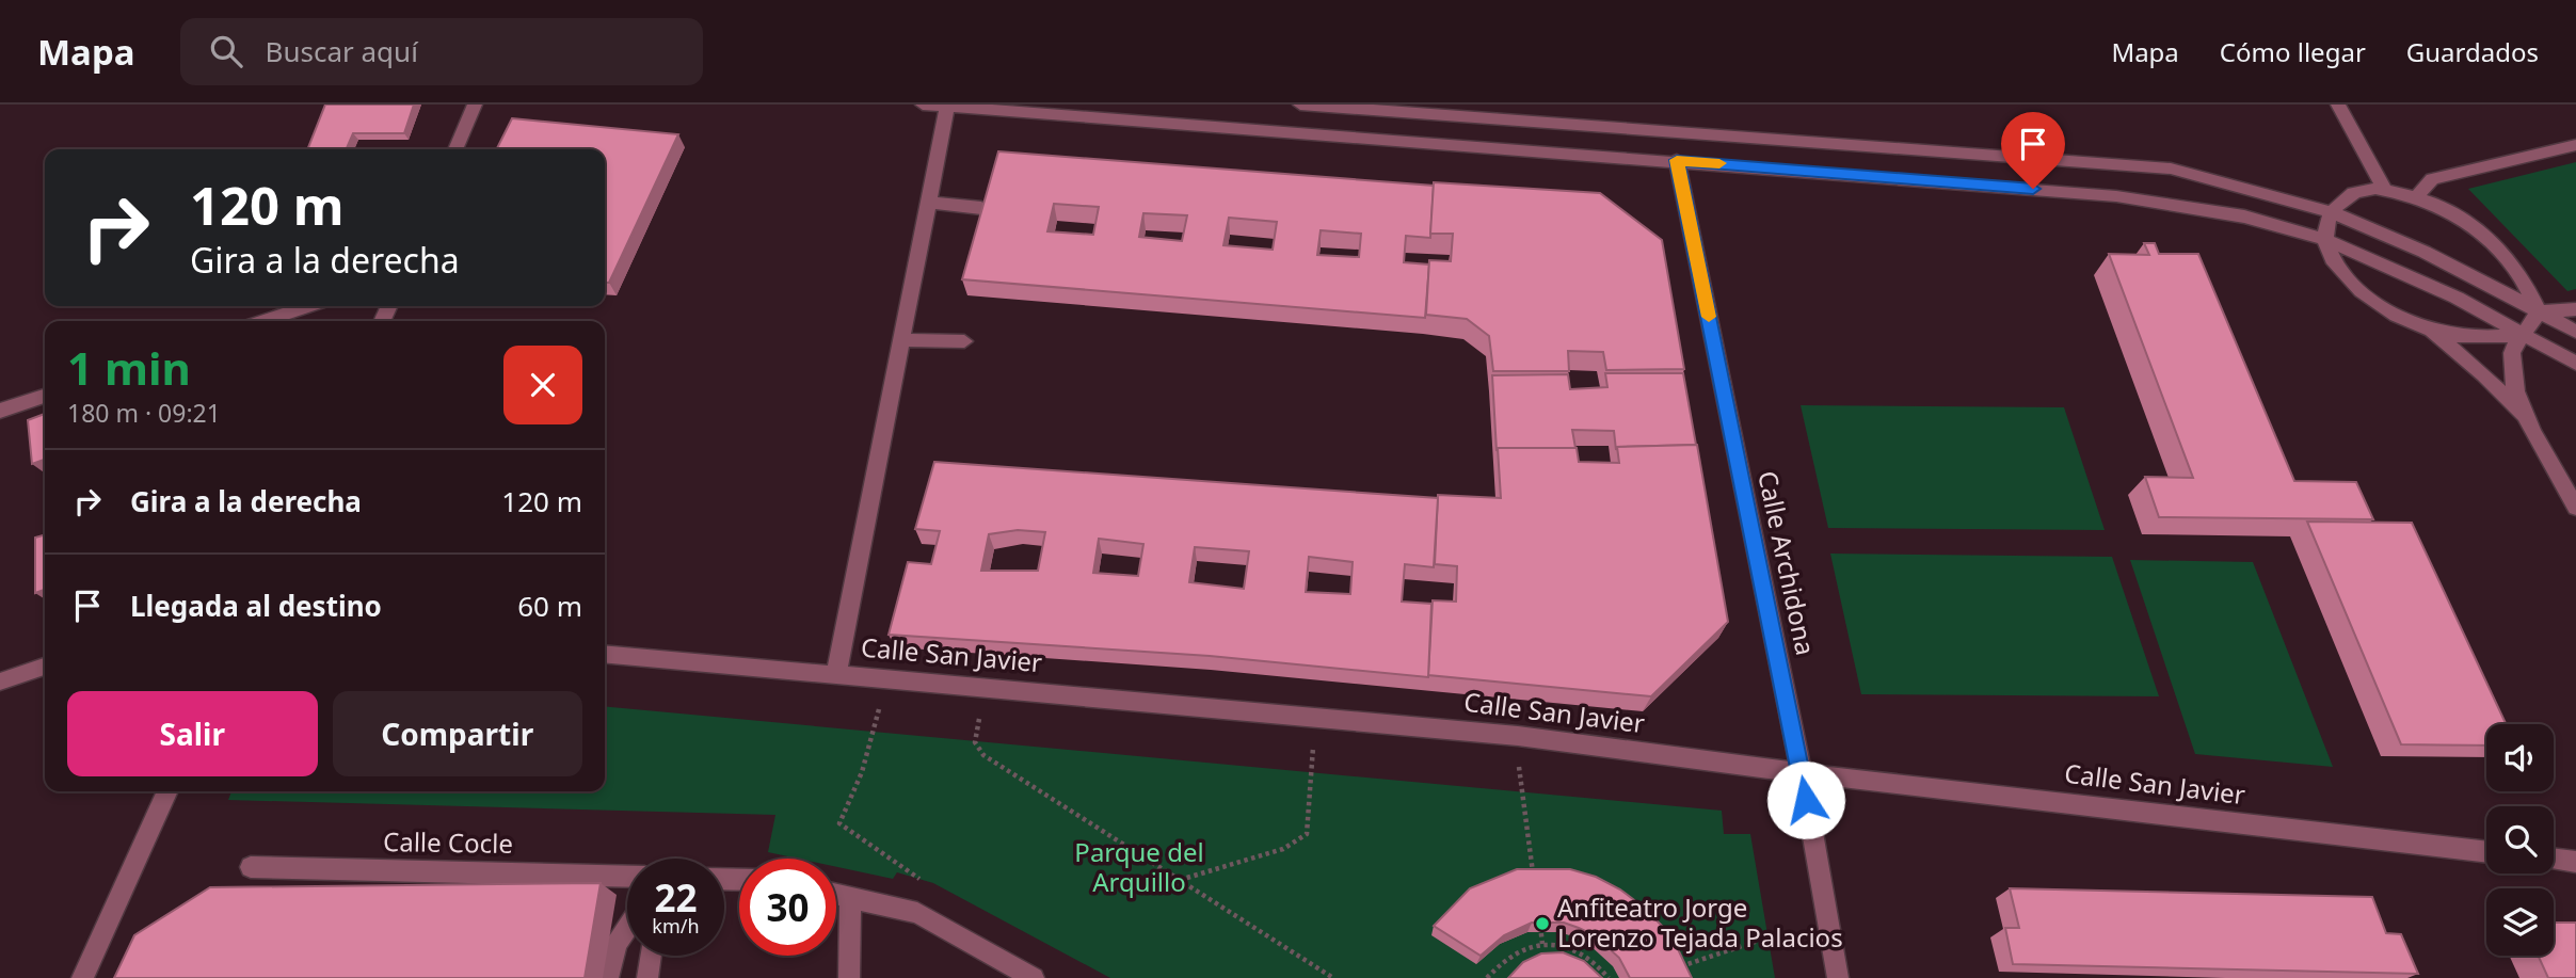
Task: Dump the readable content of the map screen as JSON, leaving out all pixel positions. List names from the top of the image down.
{
  "streets": {
    "street": ["Calle Archidona", "Calle San Javier", "Calle Cocle"]
  },
  "crossings": [
    ["Calle Archidona", "Calle San Javier"]
  ],
  "parks": ["Parque del Arquillo"],
  "places": ["Anfiteatro Jorge Lorenzo Tejada Palacios"],
  "page": {
    "header": "Mapa",
    "search": "Buscar aquí",
    "nav": ["Mapa", "Cómo llegar", "Guardados"],
    "turn": ["120 m", "Gira a la derecha"],
    "heading": ["1 min", "180 m · 09:21"],
    "list": [
      {
        "name": "Gira a la derecha",
        "value": "120 m"
      },
      {
        "name": "Llegada al destino",
        "value": "60 m"
      }
    ],
    "buttons": ["Salir", "Compartir"],
    "speed": "22 km/h",
    "limit": "30"
  }
}
